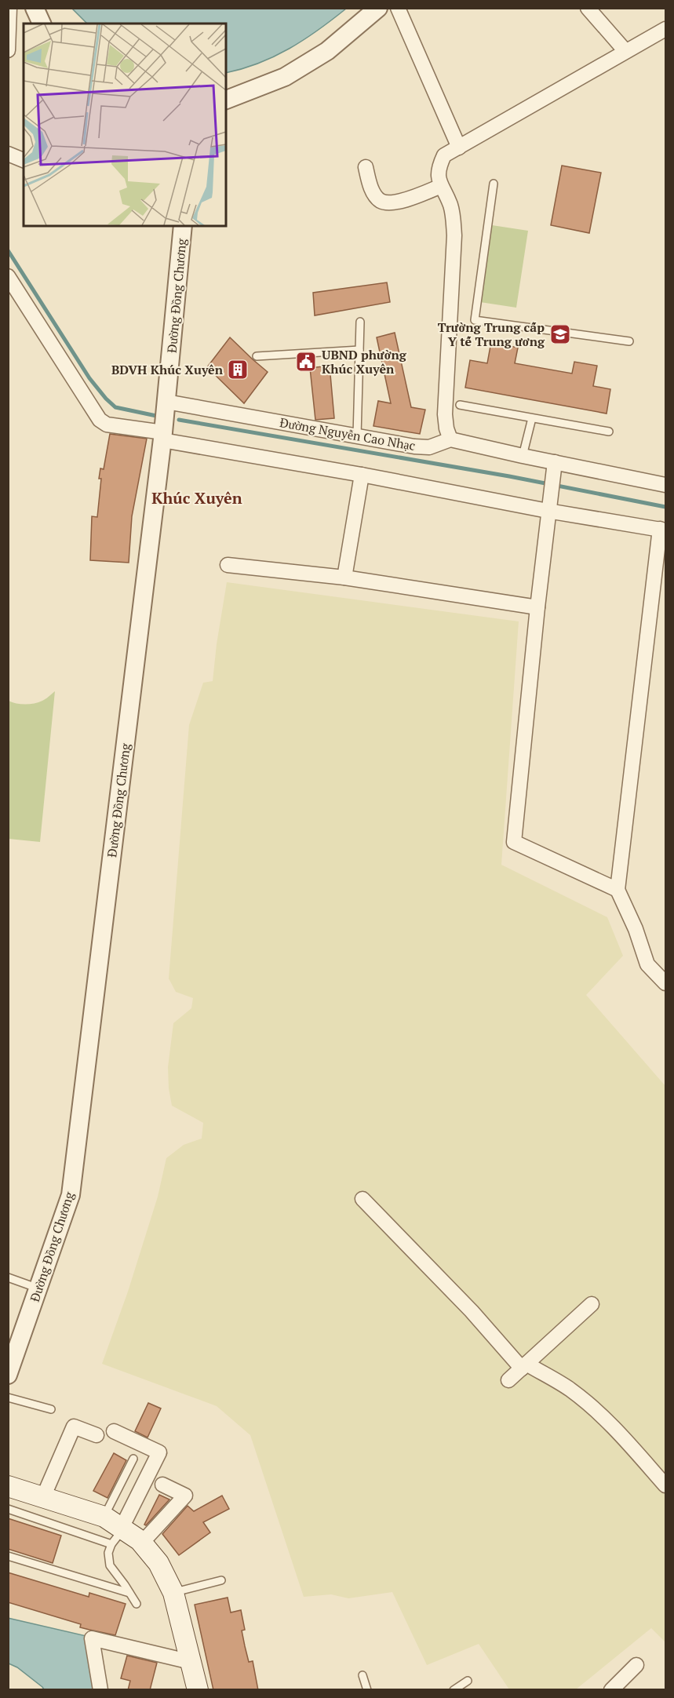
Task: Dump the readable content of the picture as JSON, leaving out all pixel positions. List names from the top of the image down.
{
  "streets": {
    "street": ["Đường Đồng Chương", "Đường Nguyễn Cao Nhạc"]
  },
  "crossings": [
    ["Đường Đồng Chương", "Đường Nguyễn Cao Nhạc"]
  ],
  "districts": ["Khúc Xuyên"],
  "places": {
    "school or university": ["Trường Trung cấp Y tế Trung ương"],
    "public building": ["UBND phường Khúc Xuyên"],
    "building": ["BDVH Khúc Xuyên"]
  }
}
